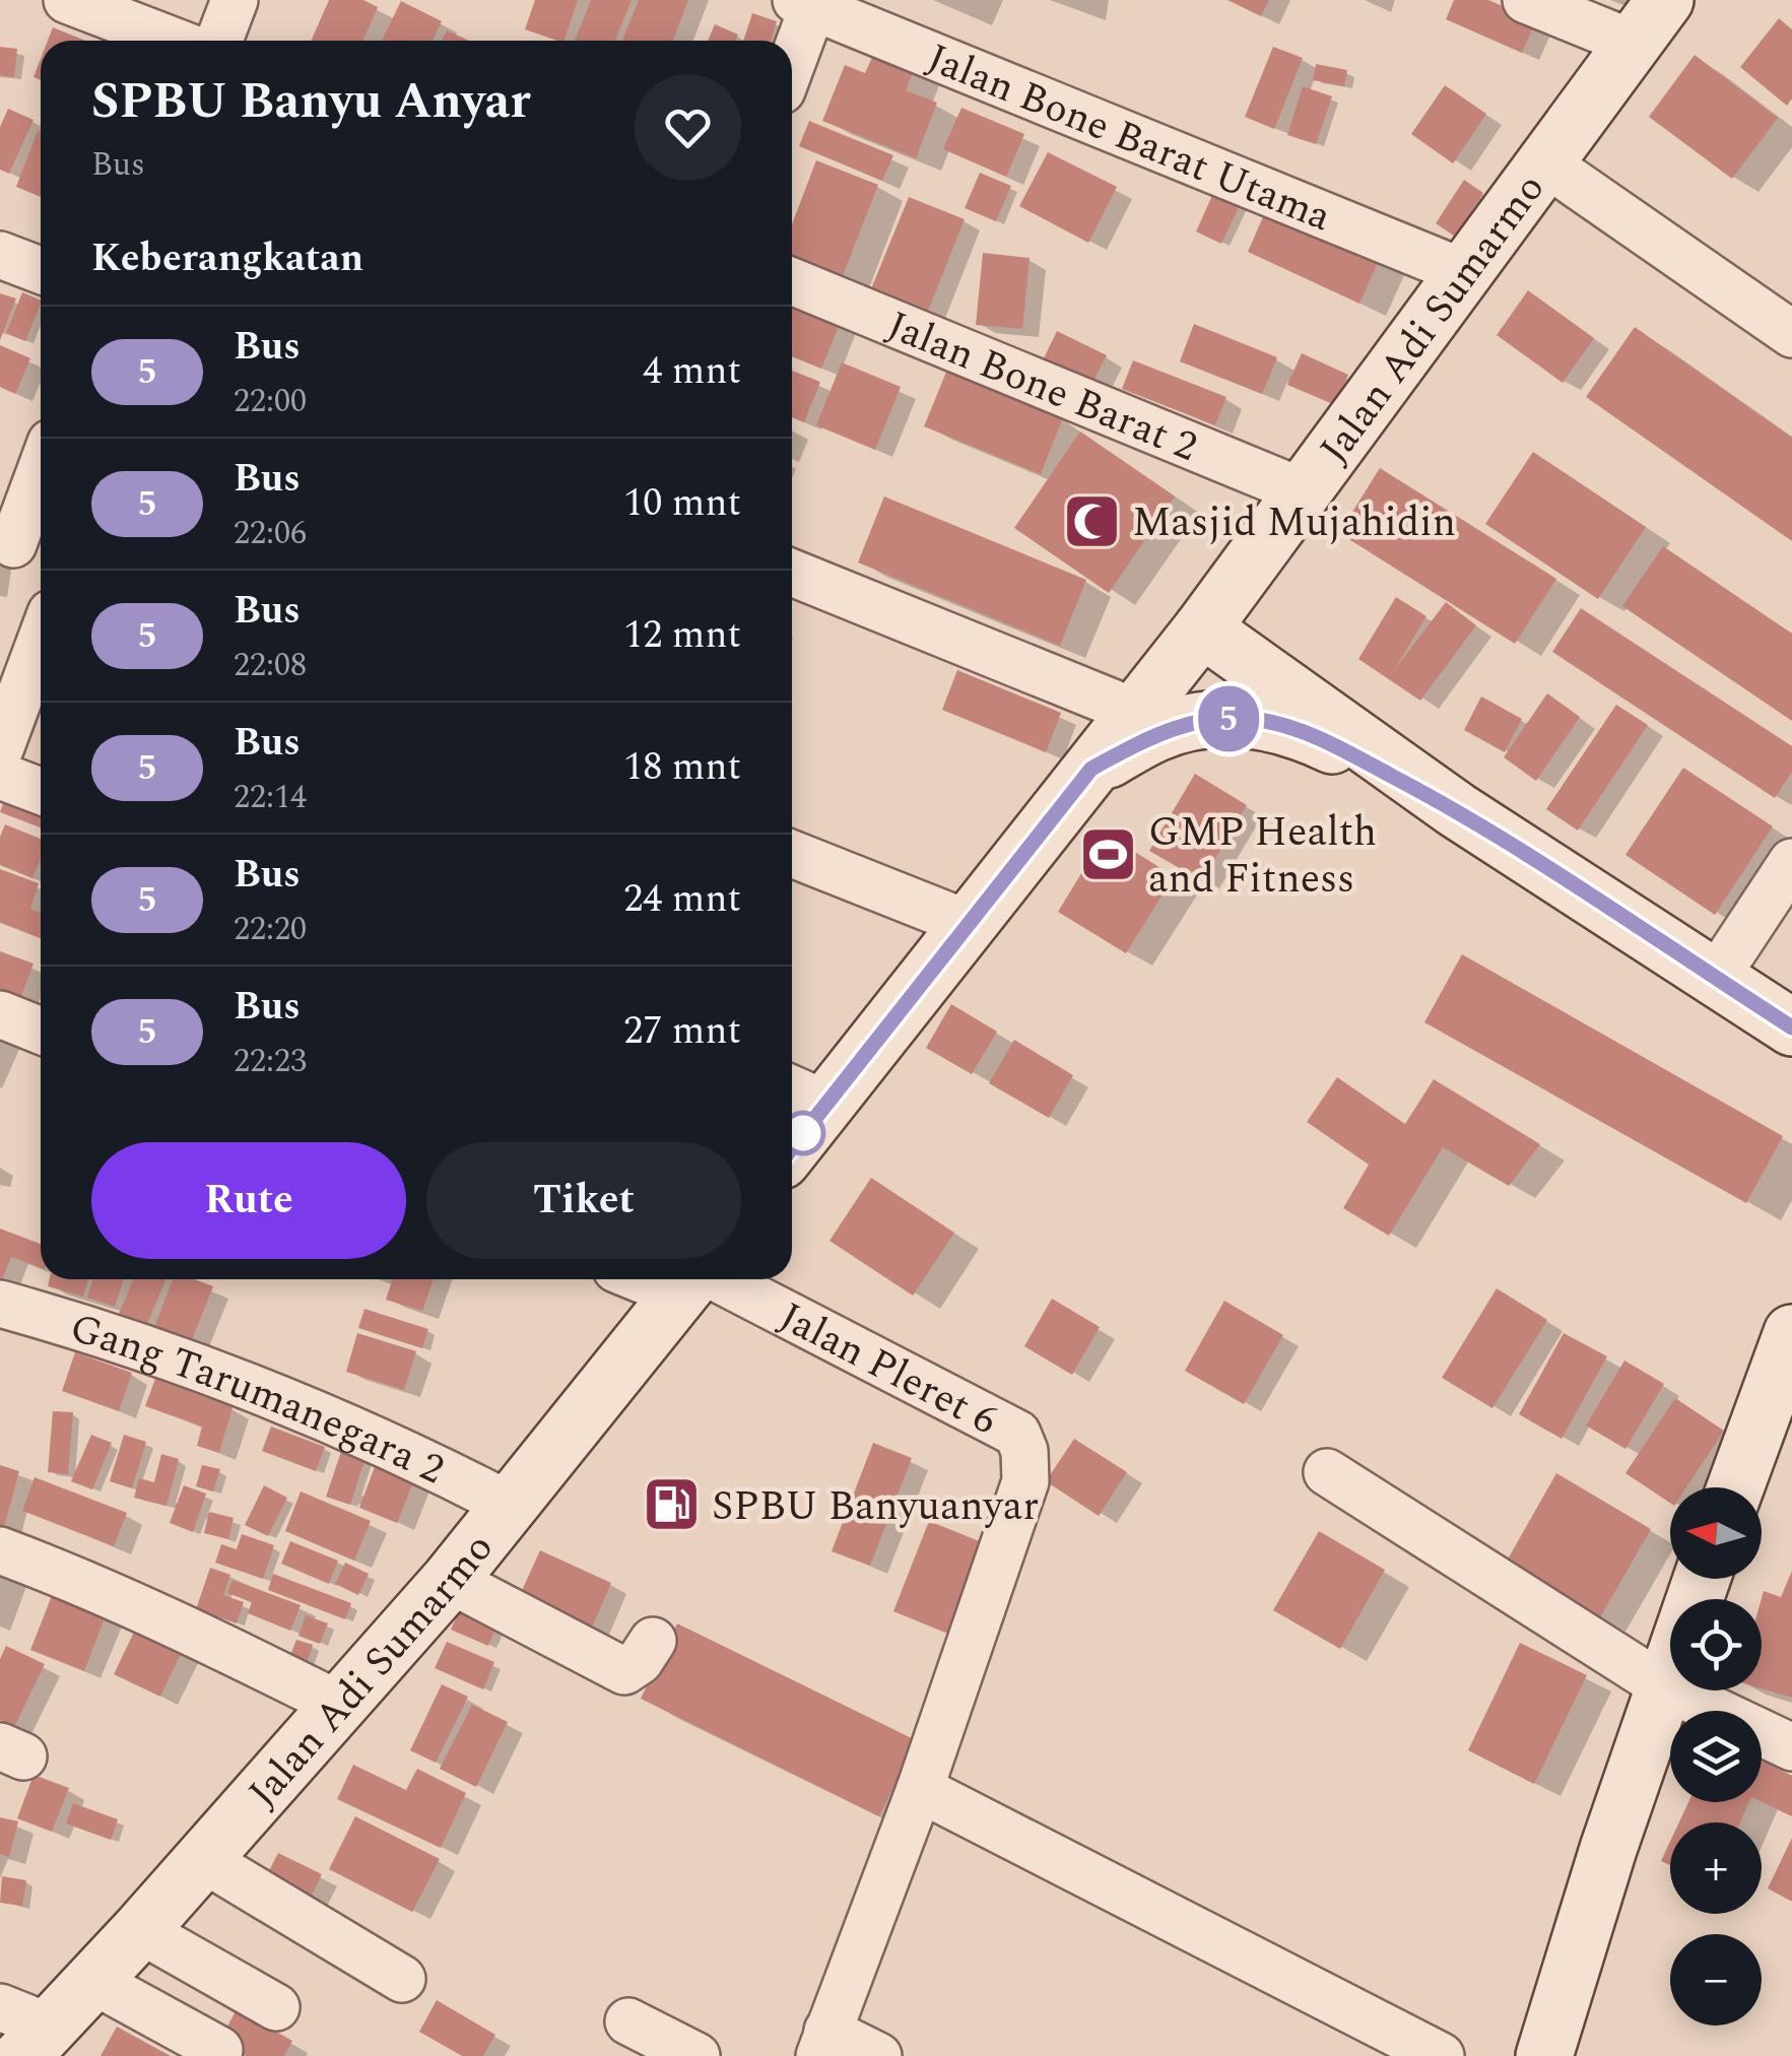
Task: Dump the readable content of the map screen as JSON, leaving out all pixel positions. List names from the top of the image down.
{
  "streets": {
    "main road": ["Jalan Adi Sumarmo"],
    "street": [
      "Jalan Bone Barat Utama",
      "Jalan Bone Barat 2",
      "Jalan Pleret 6",
      "Gang Tarumanegara 2"
    ]
  },
  "crossings": [
    ["Jalan Bone Barat Utama", "Jalan Adi Sumarmo"],
    ["Jalan Adi Sumarmo", "Jalan Bone Barat 2"],
    ["Jalan Adi Sumarmo", "Jalan Pleret 6"],
    ["Jalan Adi Sumarmo", "Gang Tarumanegara 2"]
  ],
  "places": {
    "mosque": ["Masjid Mujahidin"],
    "sports": ["GMP Health and Fitness"],
    "fuel station": ["SPBU Banyuanyar"]
  },
  "lines": ["bus line 5"],
  "north": "left",
  "page": {
    "on_map": "5",
    "heading": [
      ["SPBU Banyu Anyar", "Bus"],
      "Keberangkatan"
    ],
    "list": [
      {
        "mark": "5",
        "name": "Bus",
        "note": "22:00",
        "value": "4 mnt"
      },
      {
        "mark": "5",
        "name": "Bus",
        "note": "22:06",
        "value": "10 mnt"
      },
      {
        "mark": "5",
        "name": "Bus",
        "note": "22:08",
        "value": "12 mnt"
      },
      {
        "mark": "5",
        "name": "Bus",
        "note": "22:14",
        "value": "18 mnt"
      },
      {
        "mark": "5",
        "name": "Bus",
        "note": "22:20",
        "value": "24 mnt"
      },
      {
        "mark": "5",
        "name": "Bus",
        "note": "22:23",
        "value": "27 mnt"
      }
    ],
    "buttons": ["Rute", "Tiket"],
    "map_buttons": ["+", "−"]
  }
}
